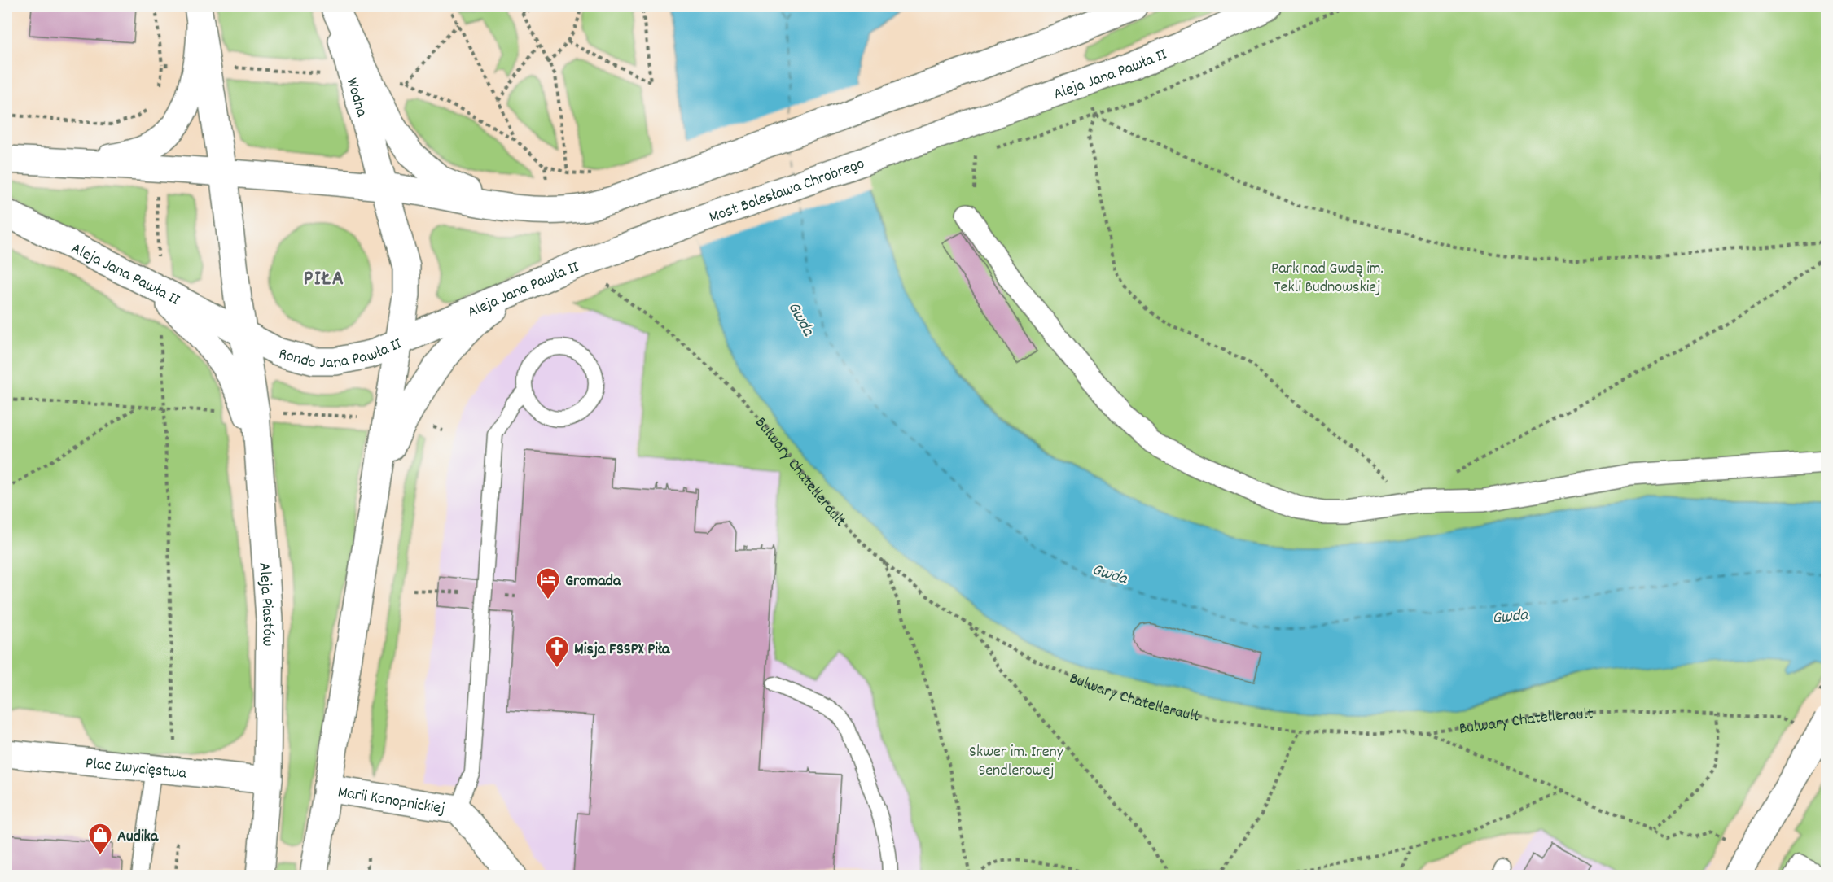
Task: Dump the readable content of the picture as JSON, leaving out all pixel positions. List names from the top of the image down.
{
  "streets": {
    "main road": [
      "Aleja Jana Pawła II",
      "Wodna",
      "Most Bolesława Chrobrego",
      "Rondo Jana Pawła II",
      "Aleja Piastów",
      "Plac Zwycięstwa",
      "Marii Konopnickiej"
    ],
    "path": ["Bulwary Chatellerault"]
  },
  "crossings": [
    ["Aleja Jana Pawła II", "Most Bolesława Chrobrego"],
    ["Aleja Jana Pawła II", "Rondo Jana Pawła II"],
    ["Aleja Jana Pawła II", "Aleja Piastów"],
    ["Wodna", "Rondo Jana Pawła II"],
    ["Rondo Jana Pawła II", "Aleja Piastów"],
    ["Aleja Piastów", "Plac Zwycięstwa"]
  ],
  "districts": ["PIŁA"],
  "water": ["Gwda"],
  "parks": ["Park nad Gwdą im. Tekli Budnowskiej", "Skwer im. Ireny Sendlerowej"],
  "places": {
    "hotel": ["Gromada"],
    "church": ["Misja FSSPX Piła"],
    "shop": ["Audika"]
  }
}
